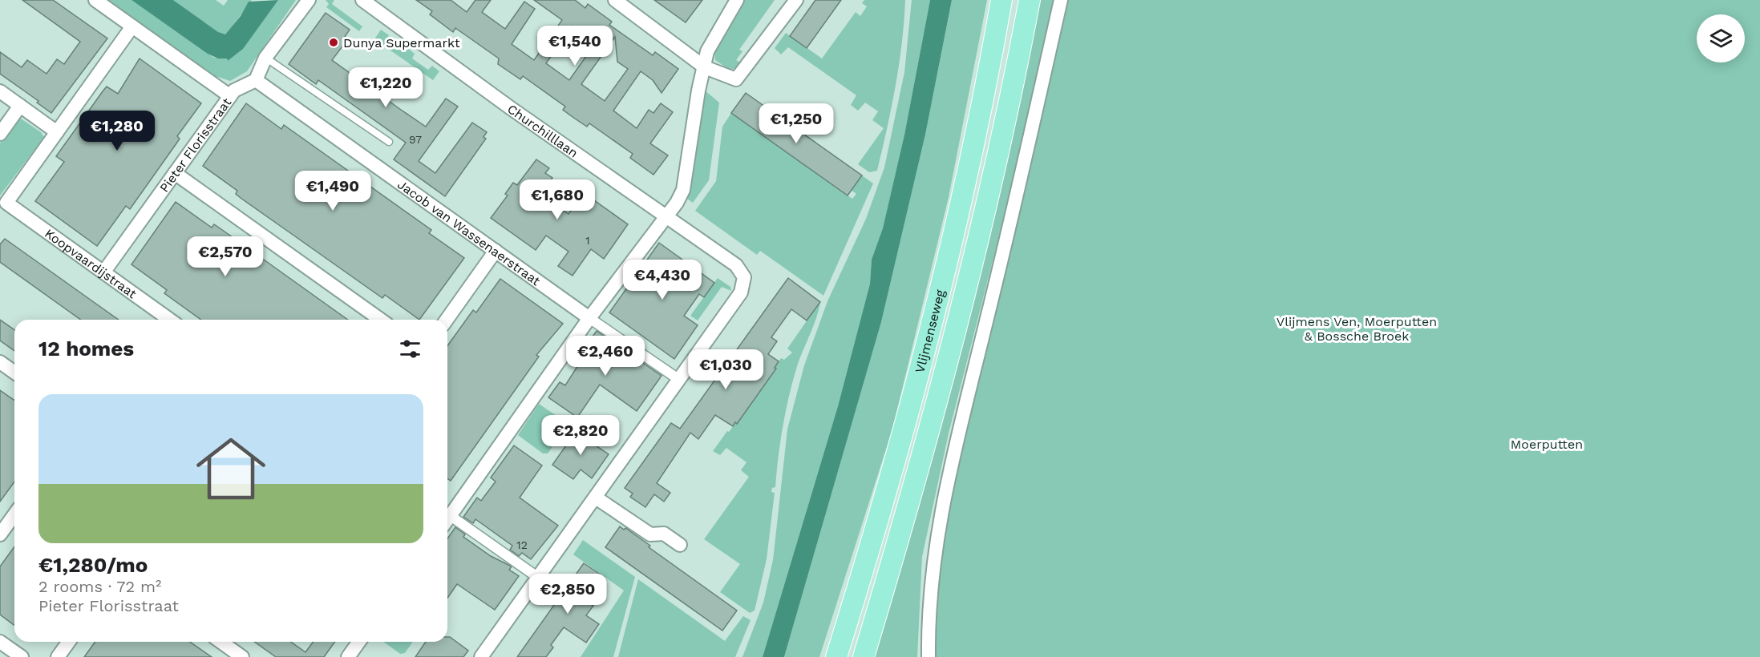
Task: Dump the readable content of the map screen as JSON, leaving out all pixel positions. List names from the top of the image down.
{
  "streets": {
    "main road": ["Vlijmenseweg"],
    "street": [
      "Churchilllaan",
      "Pieter Florisstraat",
      "Jacob van Wassenaerstraat",
      "Koopvaardijstraat"
    ]
  },
  "crossings": [
    ["Pieter Florisstraat", "Jacob van Wassenaerstraat"],
    ["Pieter Florisstraat", "Koopvaardijstraat"]
  ],
  "parks": ["Vlijmens Ven, Moerputten & Bossche Broek", "Moerputten"],
  "places": ["Dunya Supermarkt"],
  "house_numbers": ["97", "1", "12"],
  "page": {
    "price": [
      "€1,540",
      "€1,220",
      "€1,250",
      "€1,280",
      "€1,490",
      "€1,680",
      "€2,570",
      "€4,430",
      "€2,460",
      "€1,030",
      "€2,820",
      "€2,850"
    ],
    "heading": "12 homes",
    "list": [
      {
        "name": "€1,280/mo",
        "note": "2 rooms · 72 m² · Pieter Florisstraat"
      }
    ]
  }
}
